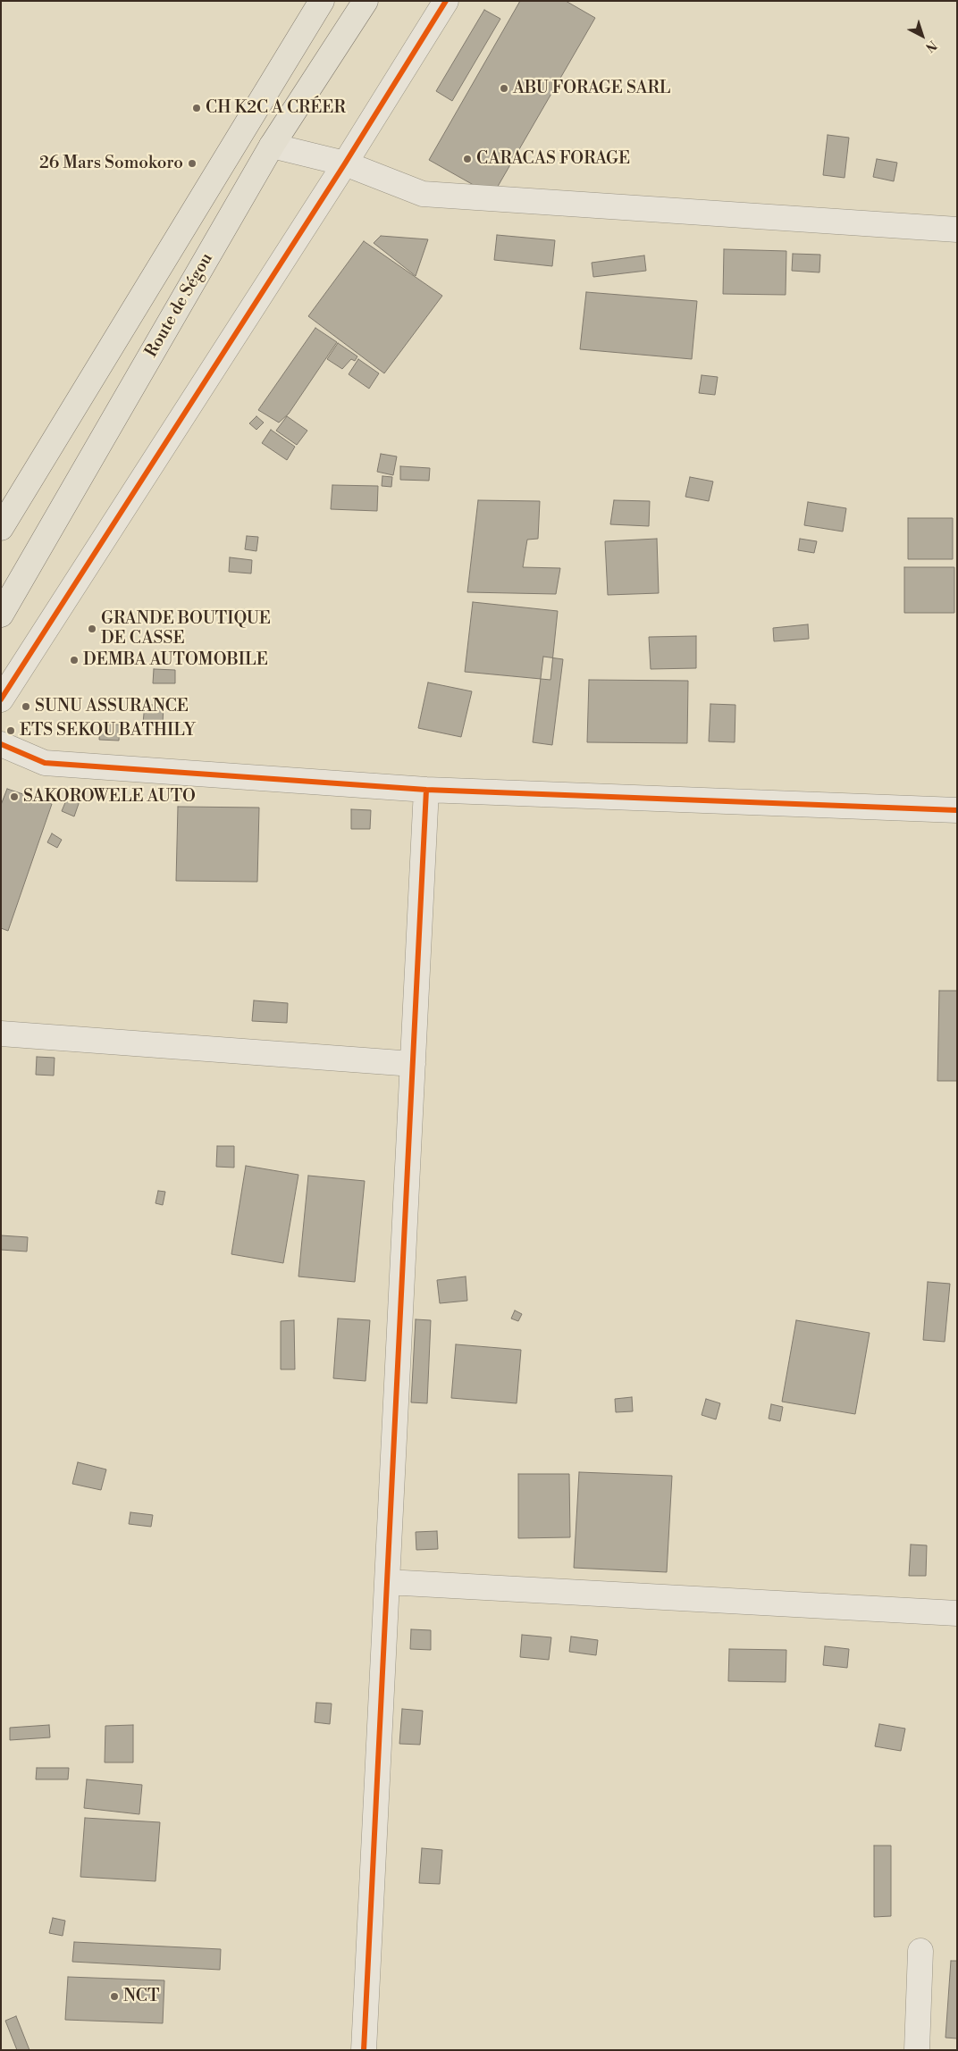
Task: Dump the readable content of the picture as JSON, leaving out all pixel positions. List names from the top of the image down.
{
  "streets": {
    "highway": ["Route de Ségou"]
  },
  "places": [
    "ABU FORAGE SARL",
    "CH K2C A CRÉER",
    "CARACAS FORAGE",
    "26 Mars Somokoro",
    "GRANDE BOUTIQUE DE CASSE",
    "DEMBA AUTOMOBILE",
    "SUNU ASSURANCE",
    "ETS SEKOU BATHILY",
    "SAKOROWELE AUTO",
    "NCT"
  ],
  "north": "bottom right"
}
